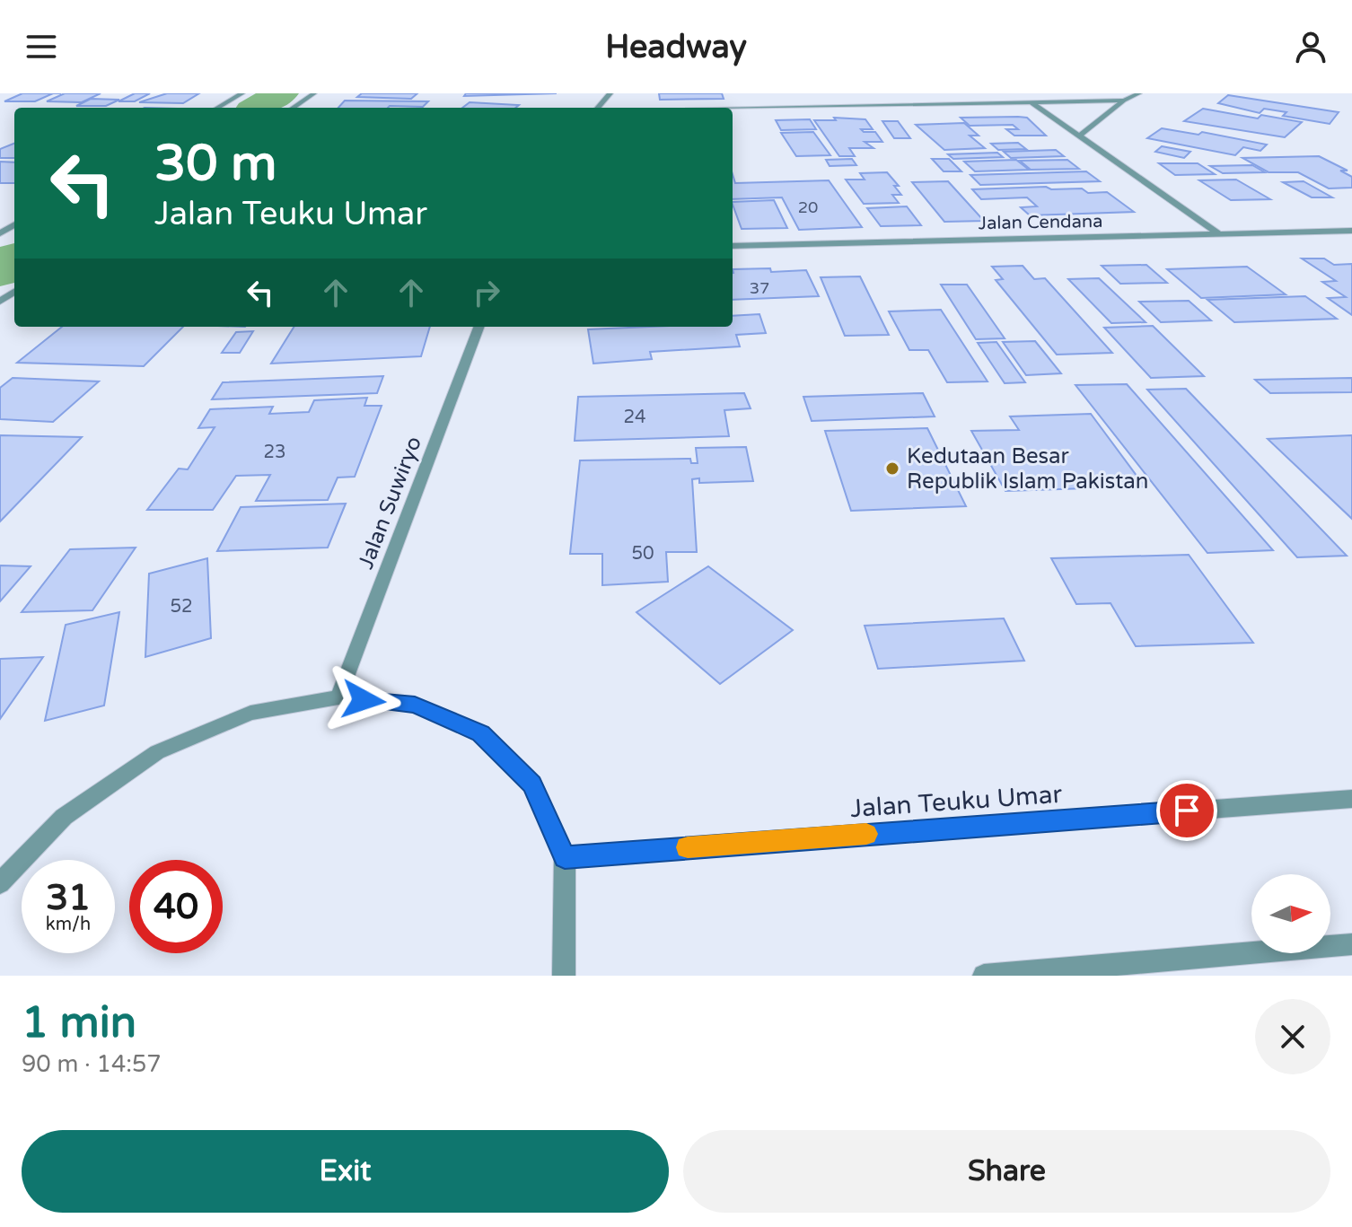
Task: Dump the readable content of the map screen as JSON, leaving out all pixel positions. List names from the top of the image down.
{
  "streets": {
    "street": ["Jalan Cendana", "Jalan Suwiryo", "Jalan Teuku Umar"]
  },
  "places": ["Kedutaan Besar Republik Islam Pakistan"],
  "house_numbers": [
    "20",
    "37",
    "24",
    "23",
    "50",
    "52"
  ],
  "north": "right",
  "page": {
    "header": "Headway",
    "turn": ["30 m", "Jalan Teuku Umar"],
    "speed": "31 km/h",
    "limit": "40",
    "heading": ["1 min", "90 m · 14:57"],
    "buttons": ["Exit", "Share"]
  }
}
